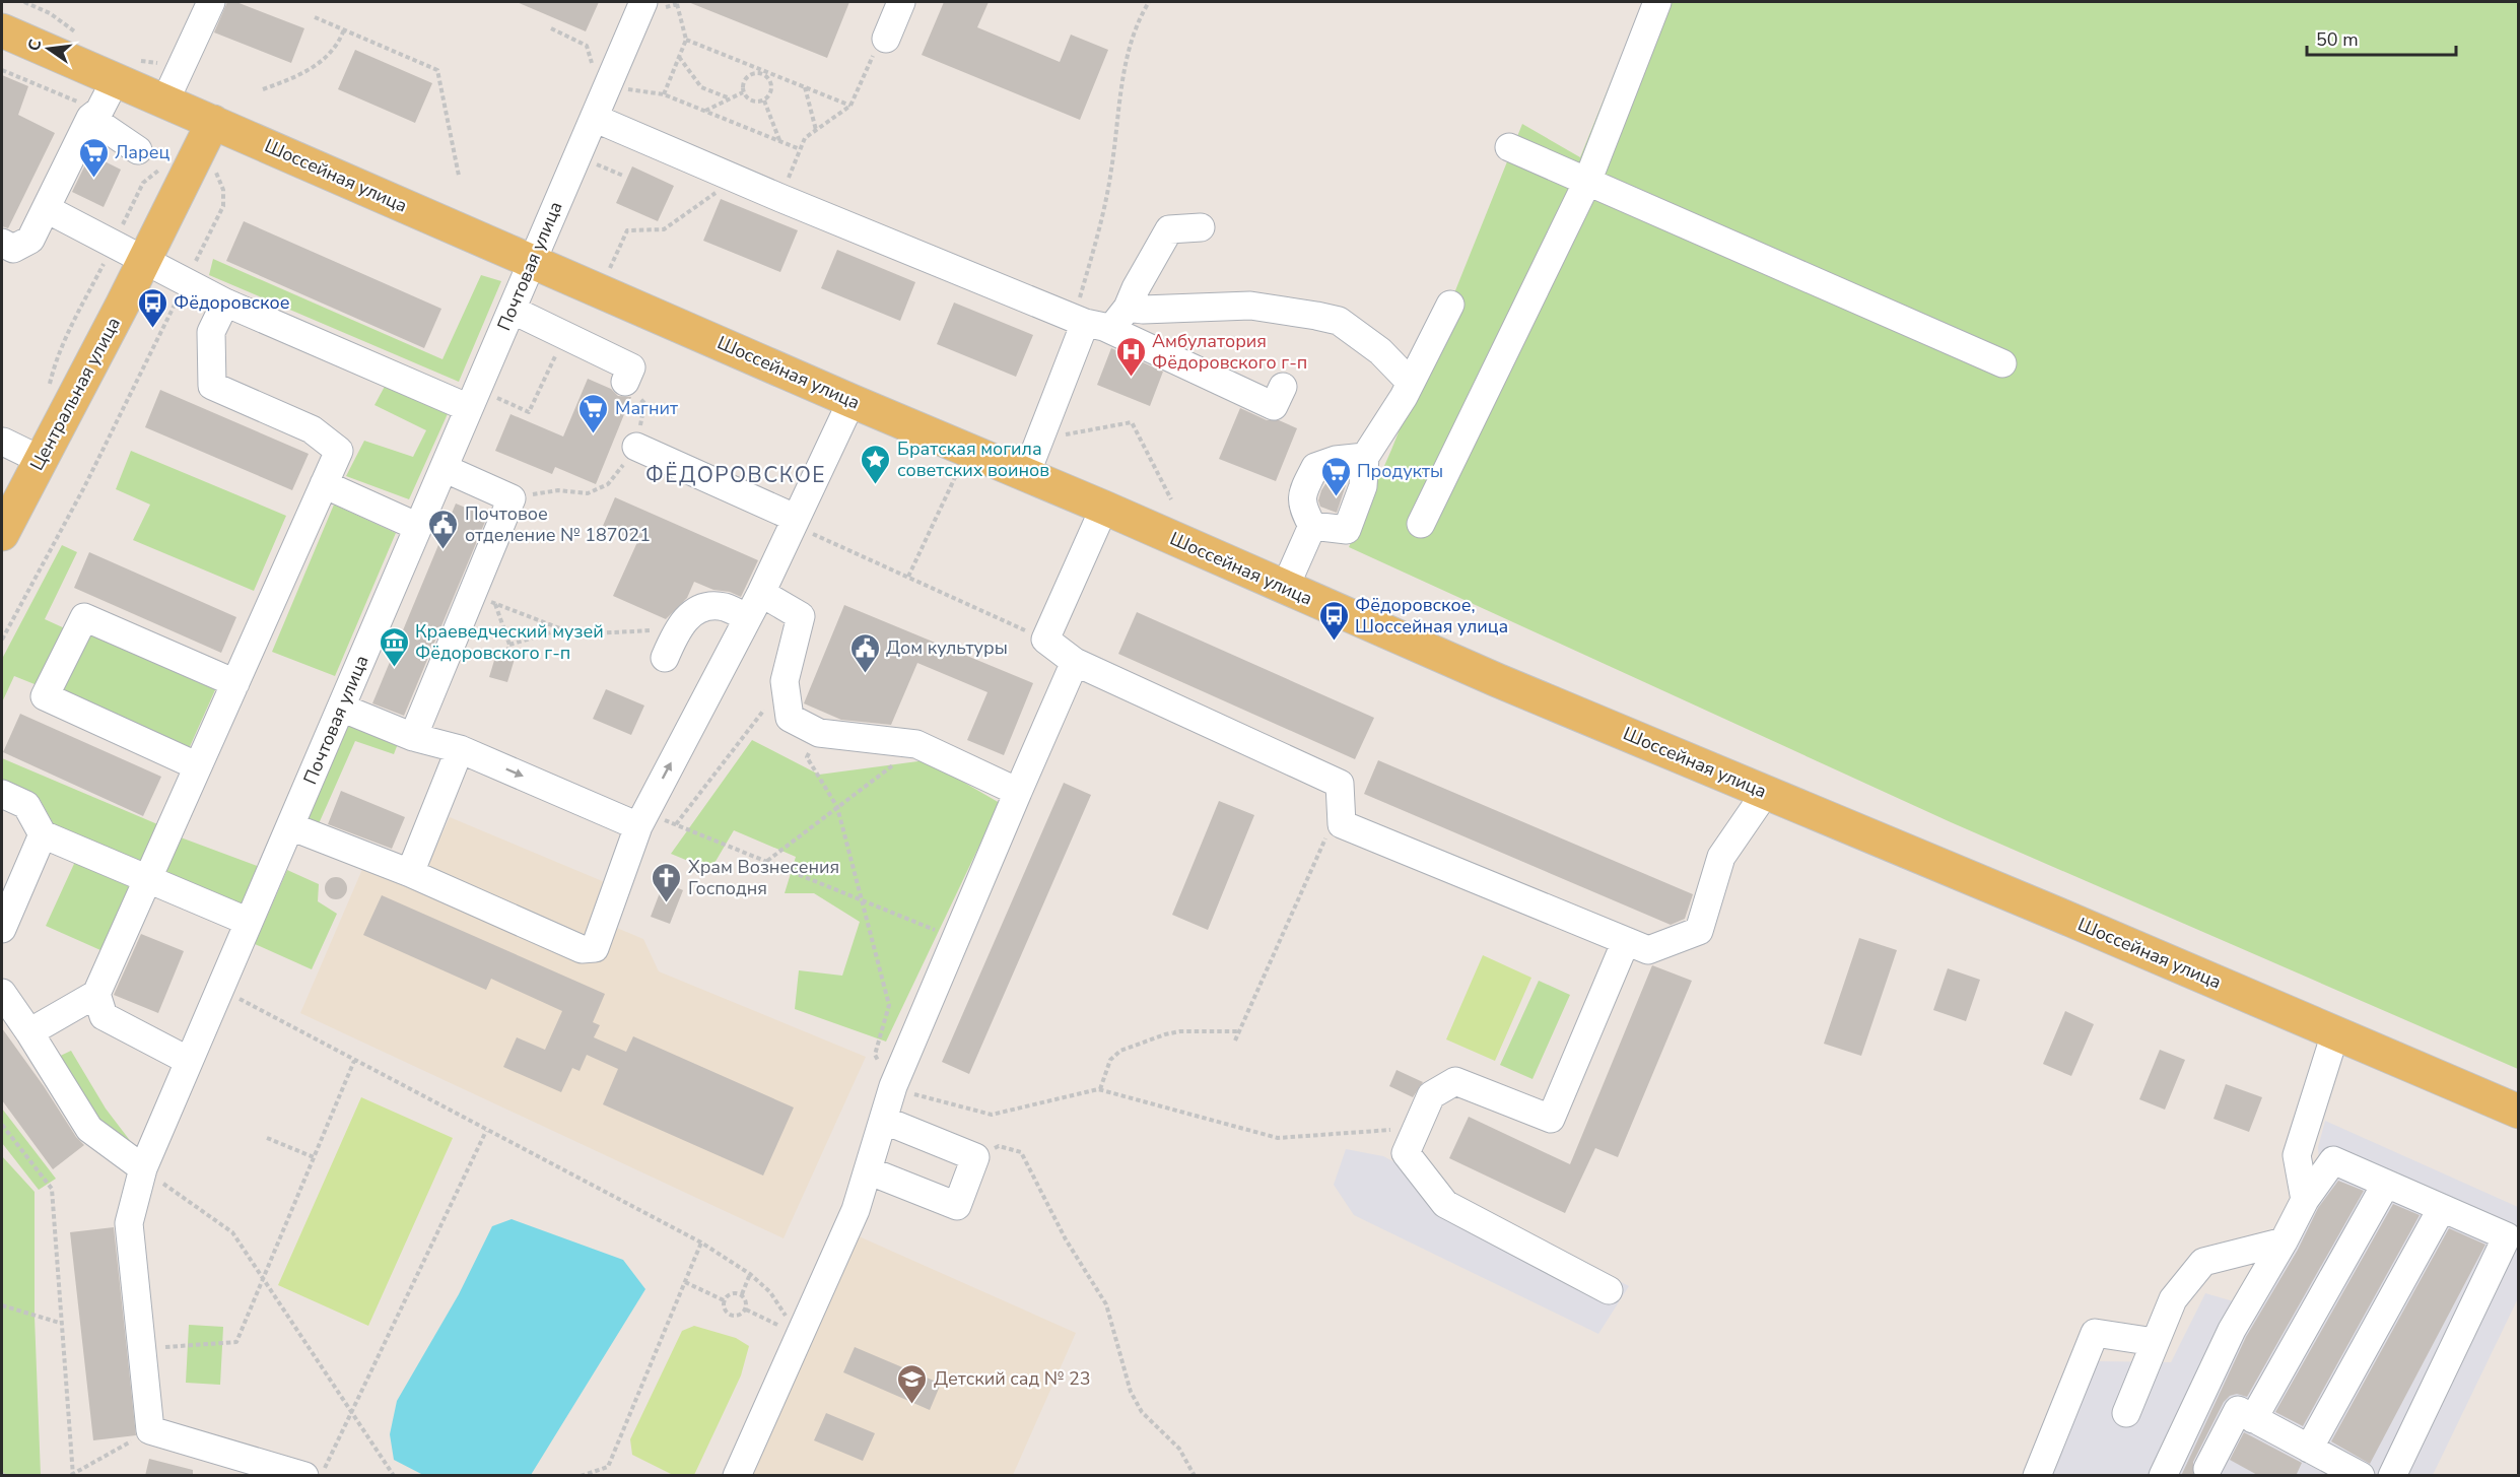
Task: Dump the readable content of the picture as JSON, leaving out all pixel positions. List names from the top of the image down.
{
  "streets": {
    "main road": ["Шоссейная улица", "Центральная улица"],
    "street": ["Почтовая улица"]
  },
  "crossings": [
    ["Шоссейная улица", "Почтовая улица"],
    ["Шоссейная улица", "Центральная улица"]
  ],
  "districts": ["ФЁДОРОВСКОЕ"],
  "places": {
    "supermarket": ["Ларец", "Магнит", "Продукты"],
    "bus stop": ["Фёдоровское", "Фёдоровское, Шоссейная улица"],
    "hospital": ["Амбулатория Фёдоровского г-п"],
    "place": ["Братская могила советских воинов"],
    "public building": ["Почтовое отделение № 187021", "Дом культуры"],
    "museum": ["Краеведческий музей Фёдоровского г-п"],
    "church": ["Храм Вознесения Господня"],
    "school or university": ["Детский сад № 23"]
  },
  "scale_bar": "50 m",
  "north": "left"
}
